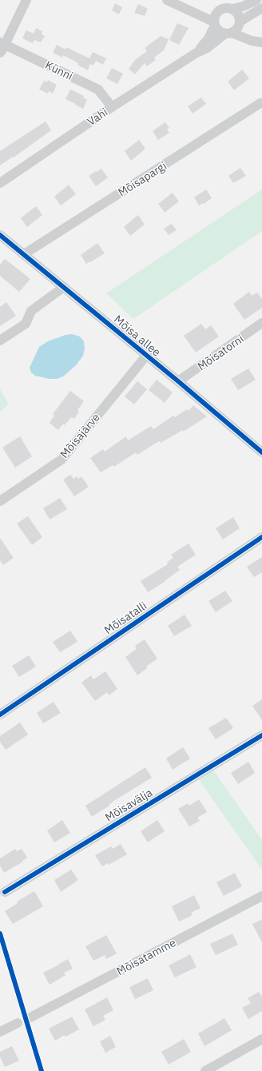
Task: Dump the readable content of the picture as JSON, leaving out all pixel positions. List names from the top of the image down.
{
  "streets": {
    "street": [
      "Künni",
      "Vahi",
      "Mõisapargi",
      "Mõisa allee",
      "Mõisatorni",
      "Mõisajärve",
      "Mõisatalli",
      "Mõisavälja",
      "Mõisatamme"
    ]
  },
  "crossings": [
    ["Künni", "Vahi"],
    ["Mõisapargi", "Mõisa allee"],
    ["Mõisa allee", "Mõisatorni"],
    ["Mõisa allee", "Mõisajärve"]
  ]
}
